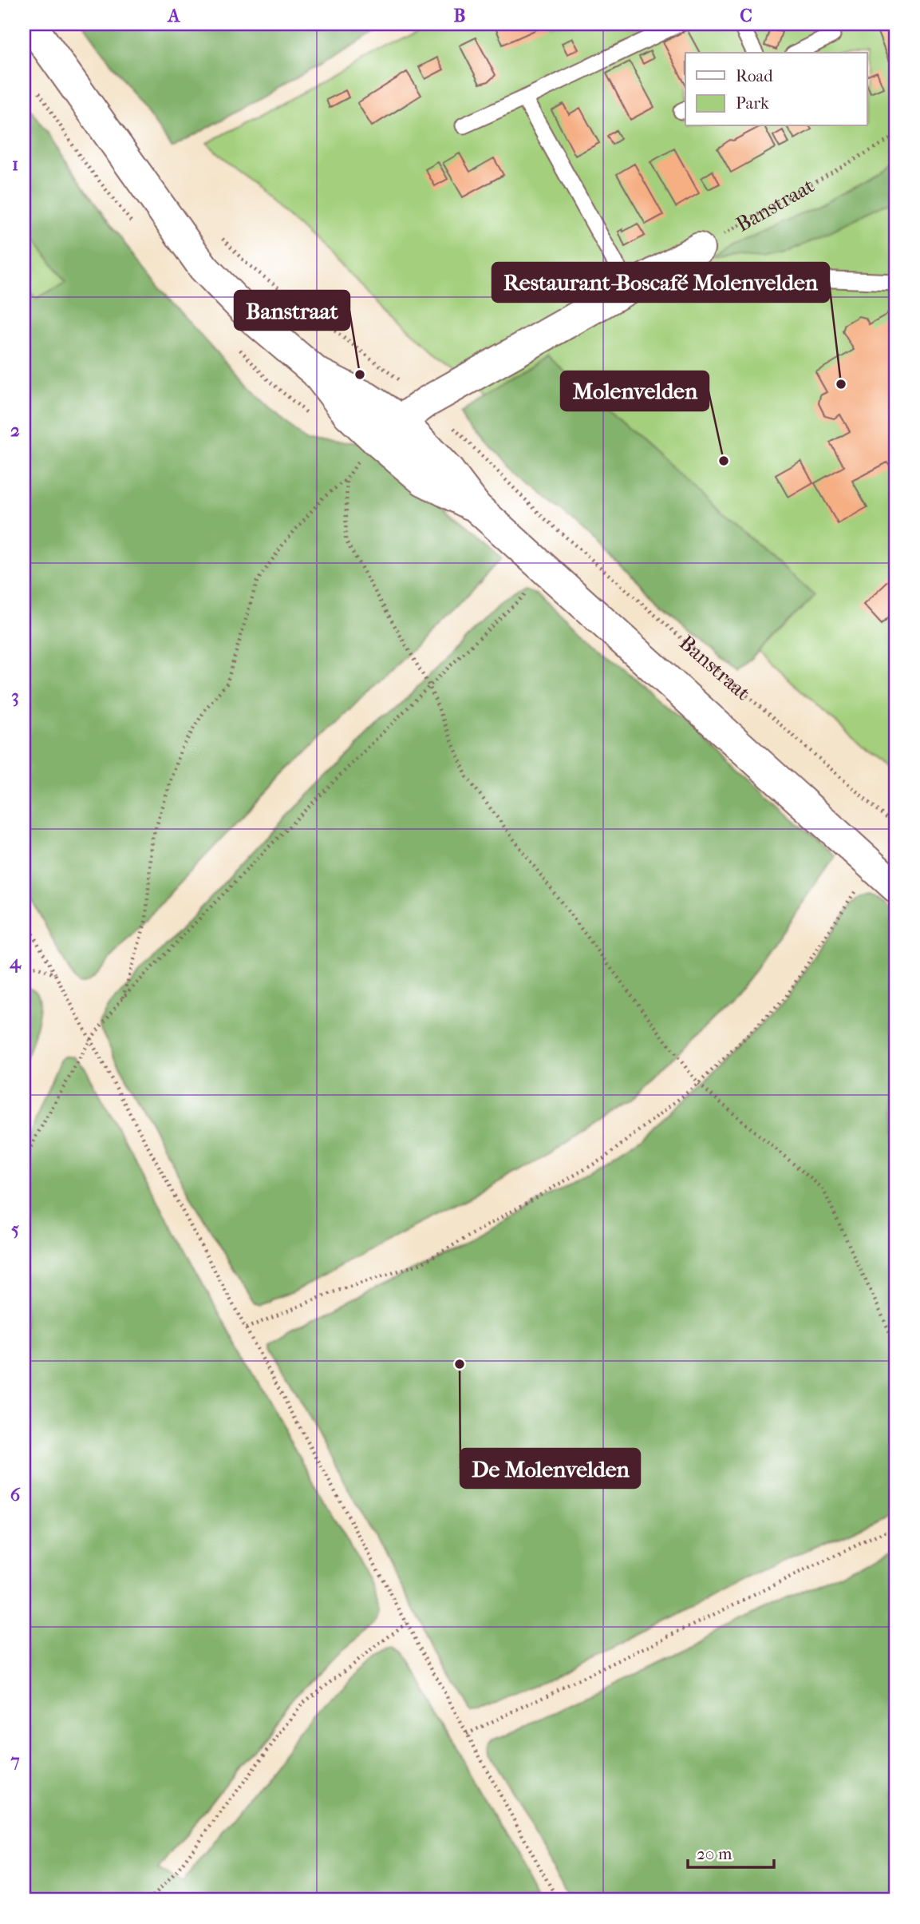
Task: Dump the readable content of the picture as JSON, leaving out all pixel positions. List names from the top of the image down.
{
  "streets": {
    "street": ["Banstraat"]
  },
  "places": [
    "Banstraat",
    "Restaurant-Boscafé Molenvelden",
    "Molenvelden",
    "De Molenvelden"
  ],
  "legend": ["Road", "Park"],
  "scale_bar": "20 m",
  "grid": {
    "columns": ["A", "B", "C"],
    "rows": [
      "1",
      "2",
      "3",
      "4",
      "5",
      "6",
      "7"
    ]
  }
}
